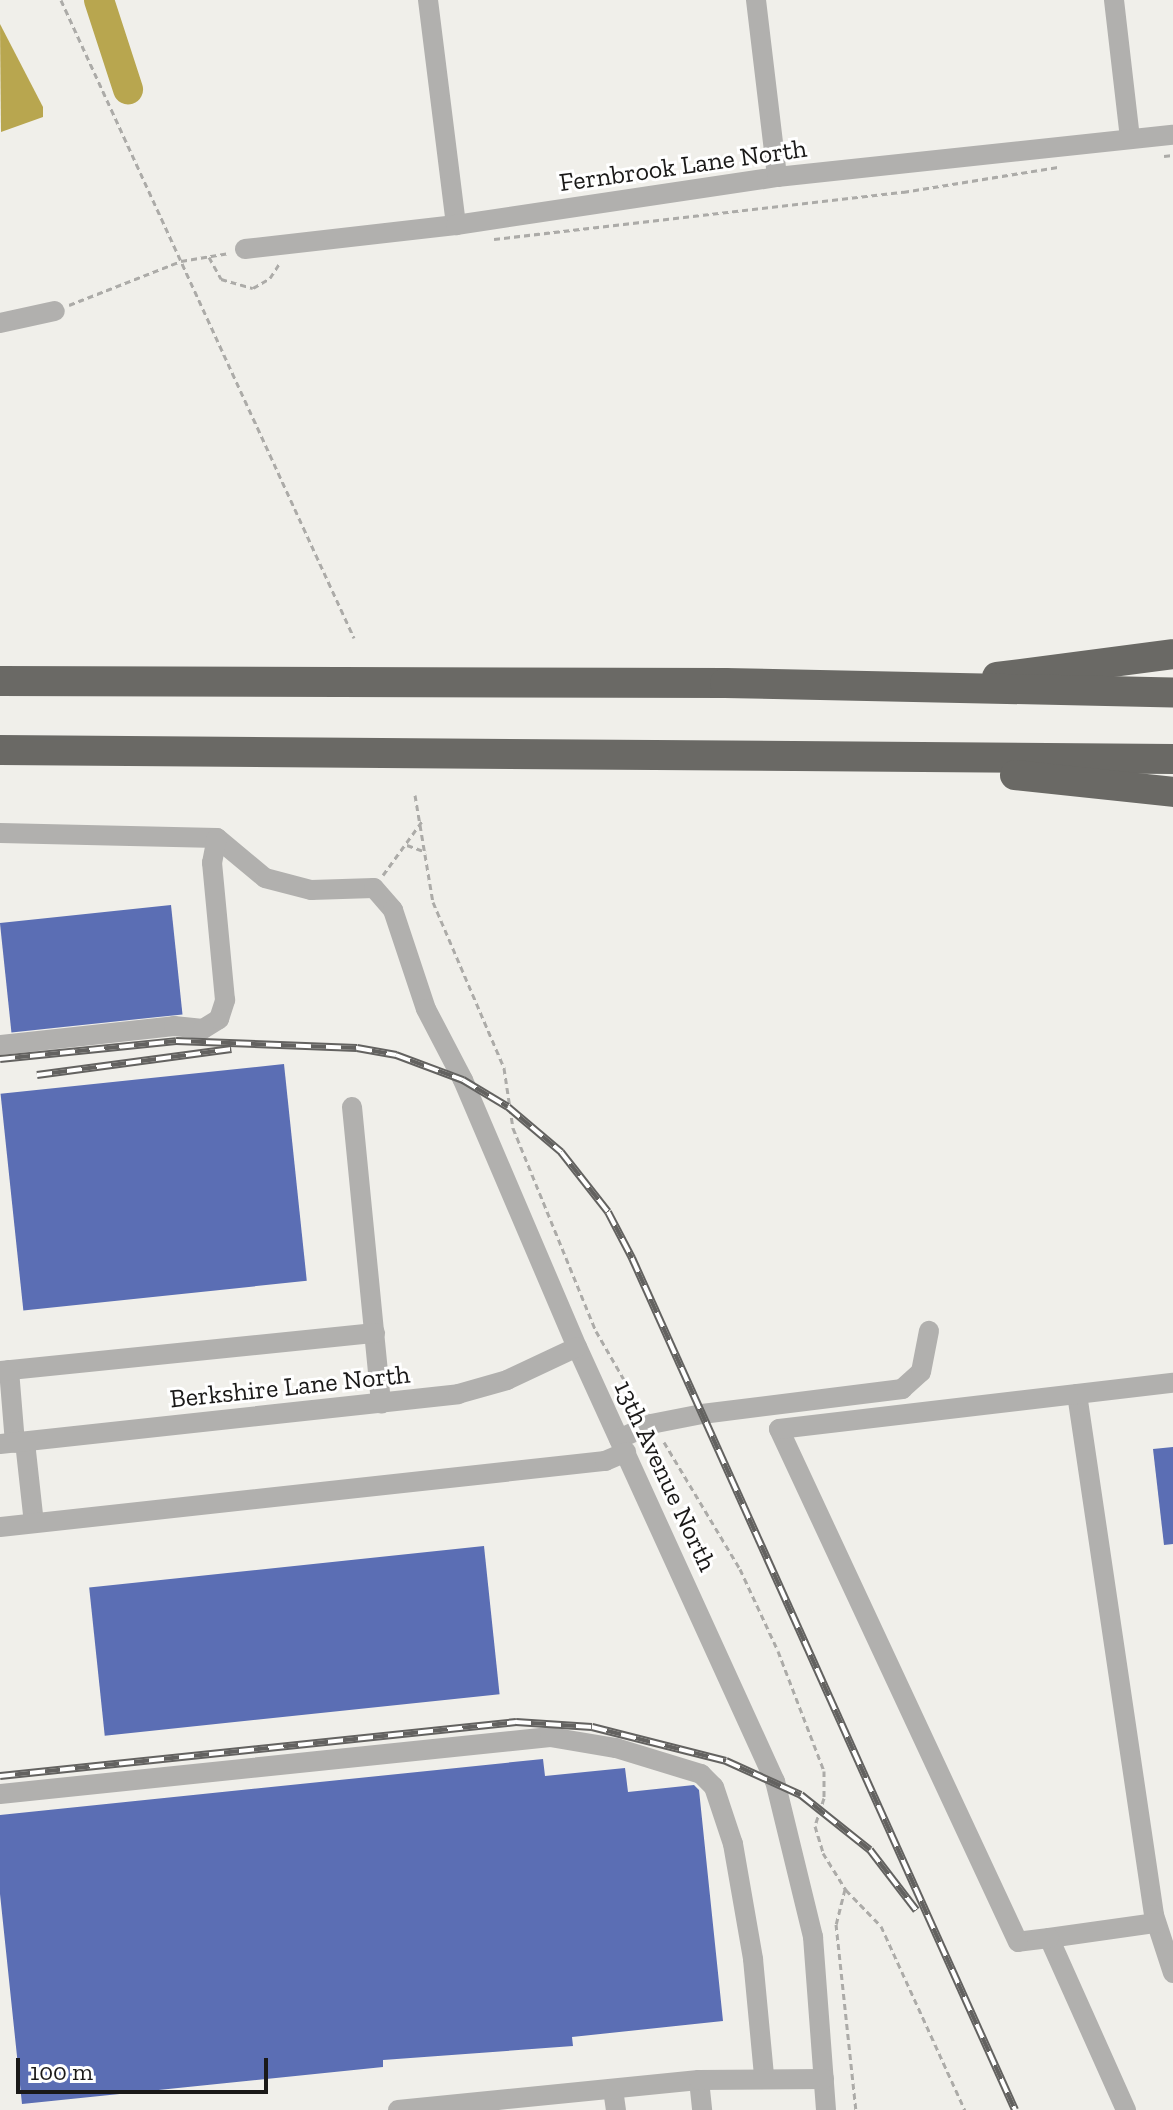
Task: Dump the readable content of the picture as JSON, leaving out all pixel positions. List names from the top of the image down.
{
  "streets": {
    "street": ["Fernbrook Lane North", "Berkshire Lane North", "13th Avenue North"]
  },
  "crossings": [
    ["Berkshire Lane North", "13th Avenue North"]
  ],
  "scale_bar": "100 m"
}
